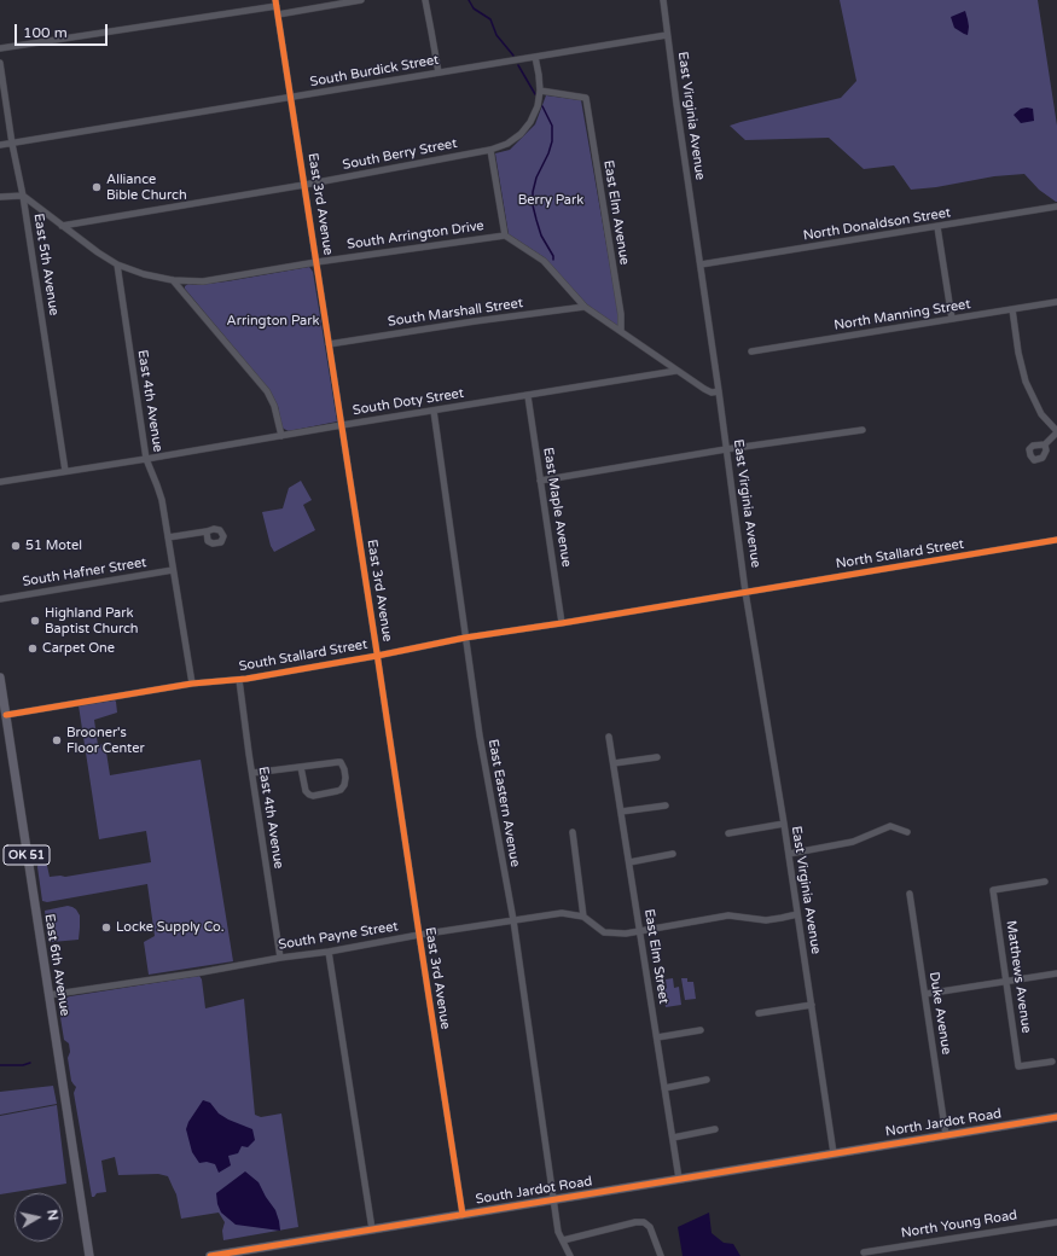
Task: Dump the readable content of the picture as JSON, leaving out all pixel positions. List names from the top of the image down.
{
  "streets": {
    "main road": [
      "OK 51",
      "East 6th Avenue",
      "North Jardot Road",
      "South Jardot Road"
    ],
    "street": [
      "South Burdick Street",
      "East Virginia Avenue",
      "South Berry Street",
      "East 3rd Avenue",
      "East Elm Avenue",
      "North Donaldson Street",
      "South Arrington Drive",
      "East 5th Avenue",
      "South Marshall Street",
      "North Manning Street",
      "East 4th Avenue",
      "South Doty Street",
      "East Maple Avenue",
      "North Stallard Street",
      "South Hafner Street",
      "South Stallard Street",
      "East Eastern Avenue",
      "South Payne Street",
      "East Elm Street",
      "Matthews Avenue",
      "Duke Avenue",
      "North Young Road"
    ]
  },
  "crossings": [
    ["South Burdick Street", "East Virginia Avenue"],
    ["South Burdick Street", "South Berry Street"],
    ["South Burdick Street", "East 3rd Avenue"],
    ["South Burdick Street", "East 5th Avenue"],
    ["East Virginia Avenue", "North Donaldson Street"],
    ["East Virginia Avenue", "North Stallard Street"],
    ["East Virginia Avenue", "South Stallard Street"],
    ["East Virginia Avenue", "South Payne Street"],
    ["East Virginia Avenue", "North Jardot Road"],
    ["East Virginia Avenue", "South Jardot Road"],
    ["South Berry Street", "East 3rd Avenue"],
    ["South Berry Street", "East Elm Avenue"],
    ["South Berry Street", "South Arrington Drive"],
    ["East 3rd Avenue", "South Arrington Drive"],
    ["East 3rd Avenue", "South Marshall Street"],
    ["East 3rd Avenue", "South Doty Street"],
    ["East 3rd Avenue", "South Stallard Street"],
    ["East 3rd Avenue", "South Payne Street"],
    ["East 3rd Avenue", "South Jardot Road"],
    ["South Arrington Drive", "East 5th Avenue"],
    ["South Arrington Drive", "East 4th Avenue"],
    ["East 5th Avenue", "South Doty Street"],
    ["East 4th Avenue", "South Doty Street"],
    ["East 4th Avenue", "South Hafner Street"],
    ["East 4th Avenue", "South Stallard Street"],
    ["East 4th Avenue", "South Payne Street"],
    ["South Doty Street", "East Maple Avenue"],
    ["South Doty Street", "East Eastern Avenue"],
    ["East Maple Avenue", "South Stallard Street"],
    ["North Stallard Street", "South Stallard Street"],
    ["South Stallard Street", "East Eastern Avenue"],
    ["South Stallard Street", "East 6th Avenue"],
    ["East Eastern Avenue", "South Payne Street"],
    ["East Eastern Avenue", "South Jardot Road"],
    ["South Payne Street", "East Elm Street"],
    ["South Payne Street", "East 6th Avenue"],
    ["East Elm Street", "South Jardot Road"],
    ["Duke Avenue", "North Jardot Road"],
    ["North Jardot Road", "South Jardot Road"]
  ],
  "parks": ["Berry Park", "Arrington Park"],
  "places": [
    "Alliance Bible Church",
    "51 Motel",
    "Highland Park Baptist Church",
    "Carpet One",
    "Brooner's Floor Center",
    "Locke Supply Co."
  ],
  "scale_bar": "100 m",
  "north": "right"
}
